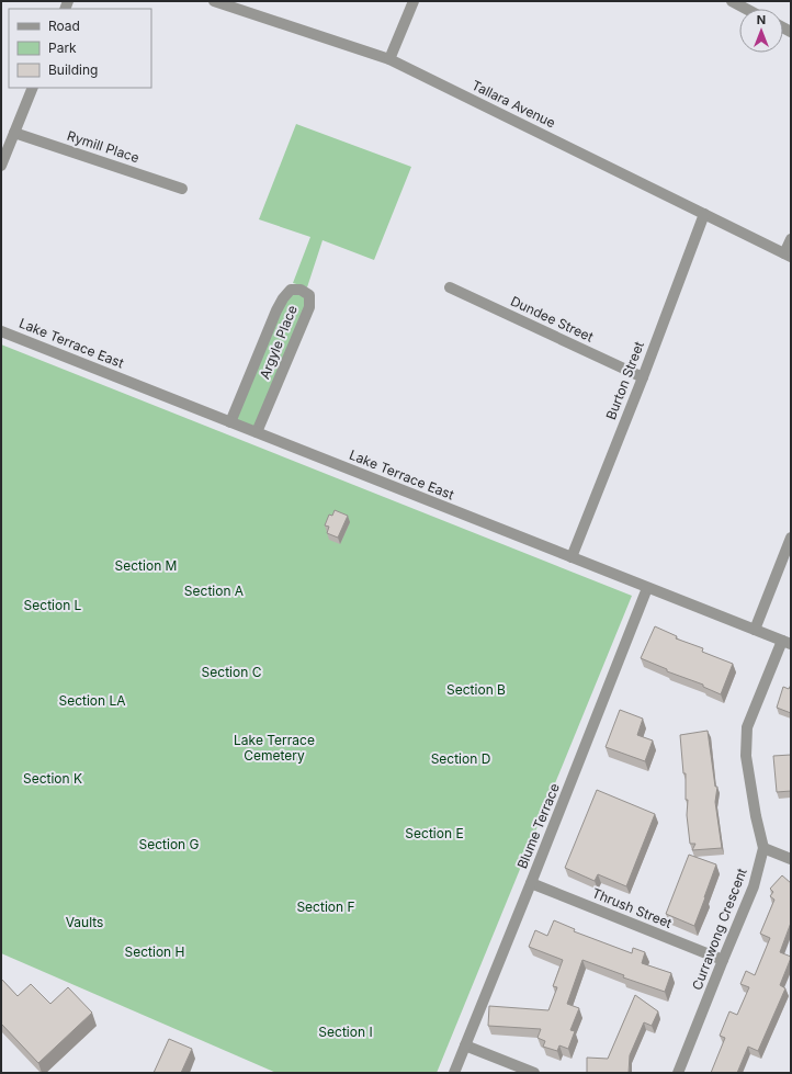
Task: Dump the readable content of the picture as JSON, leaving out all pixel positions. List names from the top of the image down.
{
  "streets": {
    "street": [
      "Tallara Avenue",
      "Rymill Place",
      "Dundee Street",
      "Argyle Place",
      "Lake Terrace East",
      "Burton Street",
      "Blume Terrace",
      "Thrush Street",
      "Currawong Crescent"
    ]
  },
  "crossings": [
    ["Tallara Avenue", "Burton Street"],
    ["Dundee Street", "Burton Street"],
    ["Argyle Place", "Lake Terrace East"],
    ["Lake Terrace East", "Burton Street"],
    ["Lake Terrace East", "Blume Terrace"],
    ["Lake Terrace East", "Currawong Crescent"],
    ["Blume Terrace", "Thrush Street"],
    ["Thrush Street", "Currawong Crescent"]
  ],
  "parks": [
    "Section M",
    "Section A",
    "Section L",
    "Section C",
    "Section B",
    "Section LA",
    "Lake Terrace Cemetery",
    "Section D",
    "Section K",
    "Section E",
    "Section G",
    "Section F",
    "Vaults",
    "Section H",
    "Section I"
  ],
  "legend": ["Road", "Park", "Building"],
  "north": "top"
}
